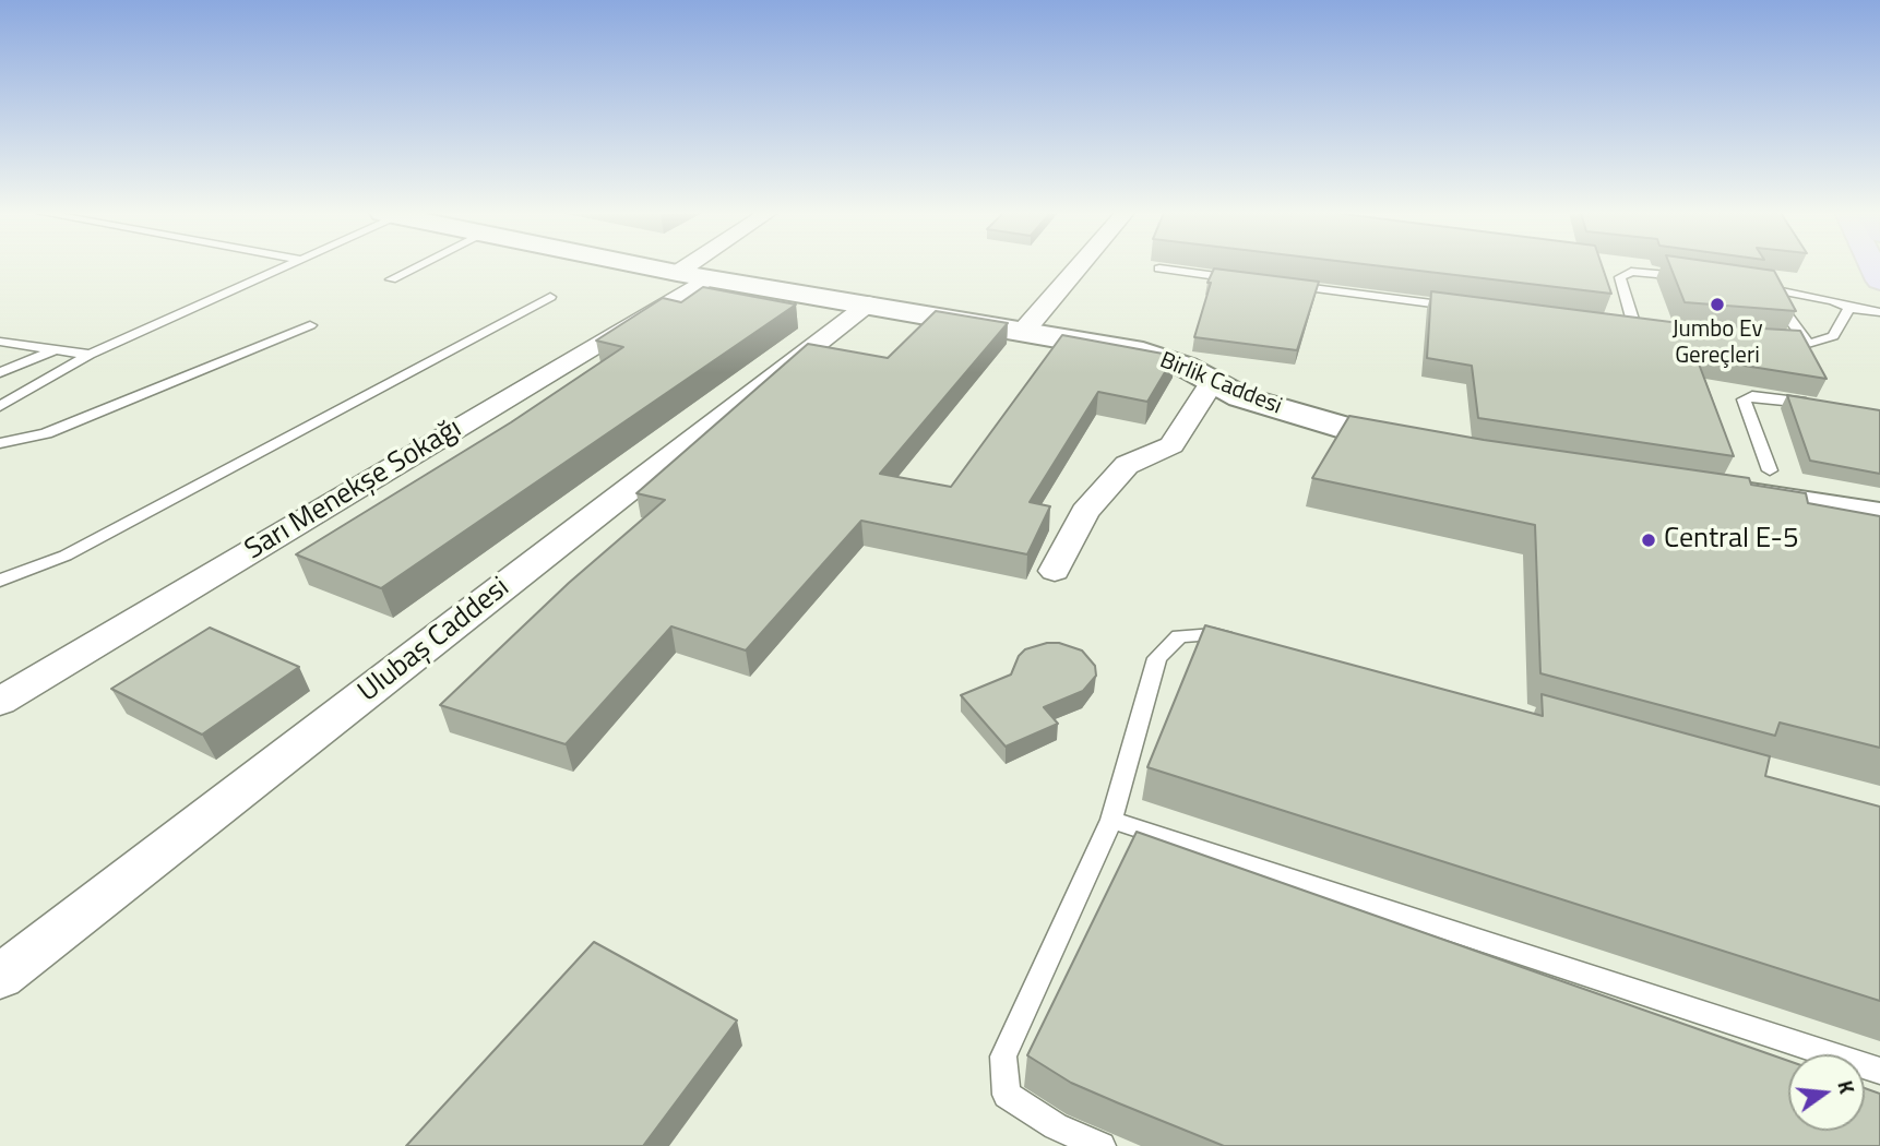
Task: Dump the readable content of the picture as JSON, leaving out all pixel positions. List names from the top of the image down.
{
  "streets": {
    "street": ["Birlik Caddesi", "Sarı Menekşe Sokağı", "Ulubaş Caddesi"]
  },
  "crossings": [
    ["Birlik Caddesi", "Sarı Menekşe Sokağı"],
    ["Birlik Caddesi", "Ulubaş Caddesi"]
  ],
  "places": ["Jumbo Ev Gereçleri", "Central E-5"],
  "north": "right"
}
